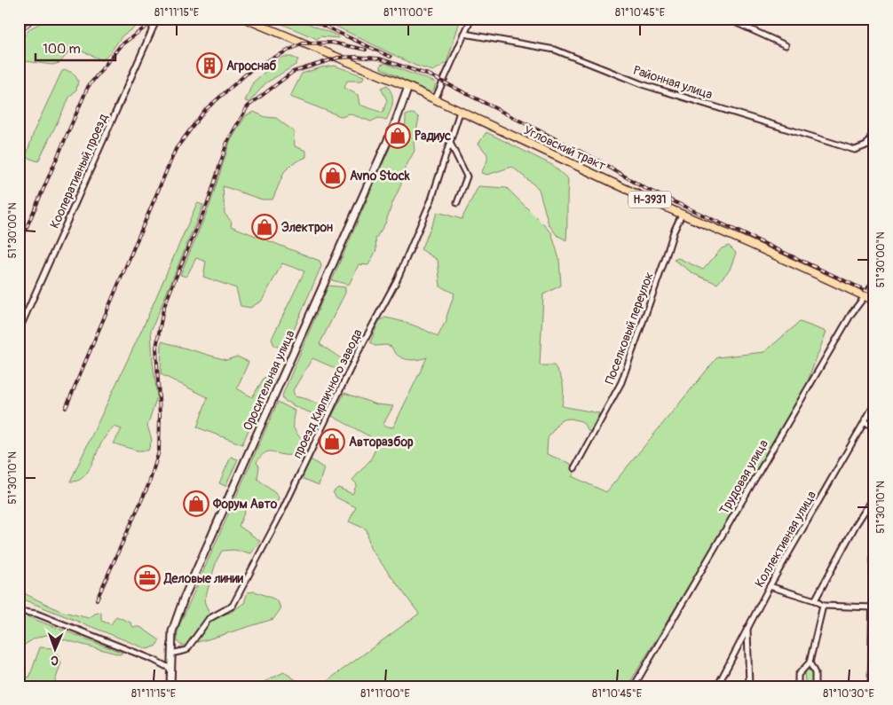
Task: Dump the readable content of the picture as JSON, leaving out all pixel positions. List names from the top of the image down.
{
  "streets": {
    "highway": ["Угловский тракт", "Н-3931"],
    "main road": ["Оросительная улица"],
    "street": [
      "Районная улица",
      "Кооперативный проезд",
      "Поселковый переулок",
      "проезд Кирпичного завода",
      "Трудовая улица",
      "Коллективная улица"
    ]
  },
  "crossings": [
    ["Угловский тракт", "Поселковый переулок"],
    ["Угловский тракт", "Оросительная улица"],
    ["Угловский тракт", "проезд Кирпичного завода"],
    ["Угловский тракт", "Трудовая улица"],
    ["Оросительная улица", "проезд Кирпичного завода"]
  ],
  "places": {
    "building": ["Агроснаб"],
    "shop": [
      "Радиус",
      "Avno Stoсk",
      "Электрон",
      "Авторазбор",
      "Форум Авто"
    ],
    "office": ["Деловые линии"]
  },
  "scale_bar": "100 m",
  "north": "bottom",
  "coordinates": [
    "81°11'15\"E",
    "81°11'00\"E",
    "81°10'45\"E",
    "51°30'00\"N",
    "51°30'10\"N",
    "81°10'30\"E"
  ]
}
